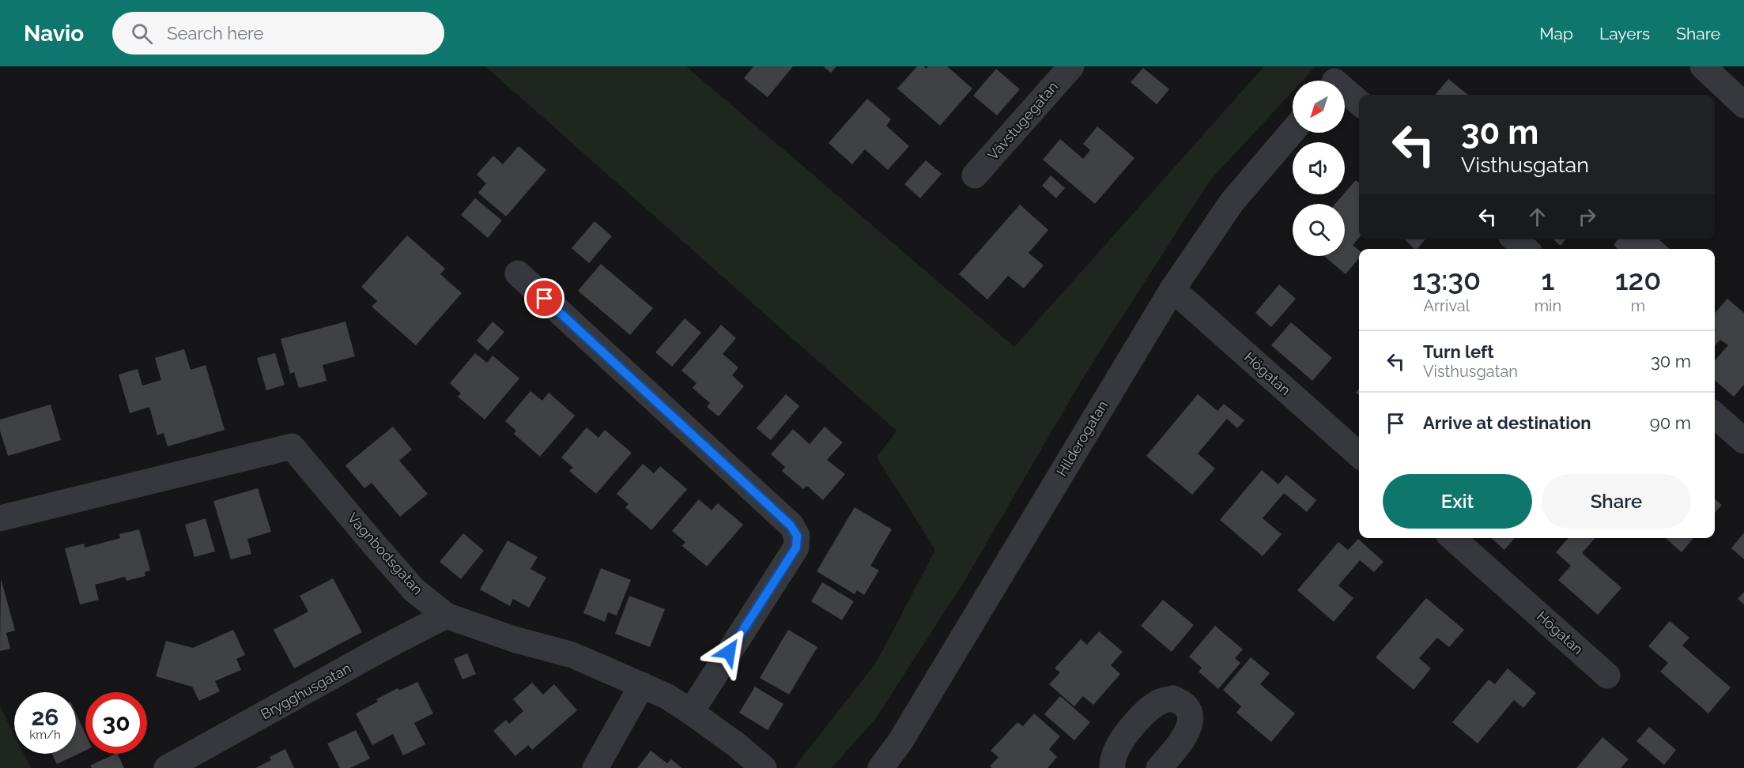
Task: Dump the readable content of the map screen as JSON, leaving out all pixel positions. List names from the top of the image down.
{
  "streets": {
    "street": [
      "Vävstugegatan",
      "Högatan",
      "Hilderogatan",
      "Vagnbodsgatan",
      "Brygghusgatan"
    ]
  },
  "crossings": [
    ["Högatan", "Hilderogatan"],
    ["Vagnbodsgatan", "Brygghusgatan"]
  ],
  "north": "bottom left",
  "page": {
    "header": "Navio",
    "search": "Search here",
    "nav": ["Map", "Layers", "Share"],
    "turn": ["30 m", "Visthusgatan"],
    "eta": [
      "13:30",
      "Arrival",
      "1",
      "min",
      "120",
      "m"
    ],
    "list": [
      {
        "name": "Turn left",
        "note": "Visthusgatan",
        "value": "30 m"
      },
      {
        "name": "Arrive at destination",
        "value": "90 m"
      }
    ],
    "buttons": ["Exit", "Share"],
    "speed": "26 km/h",
    "limit": "30"
  }
}
